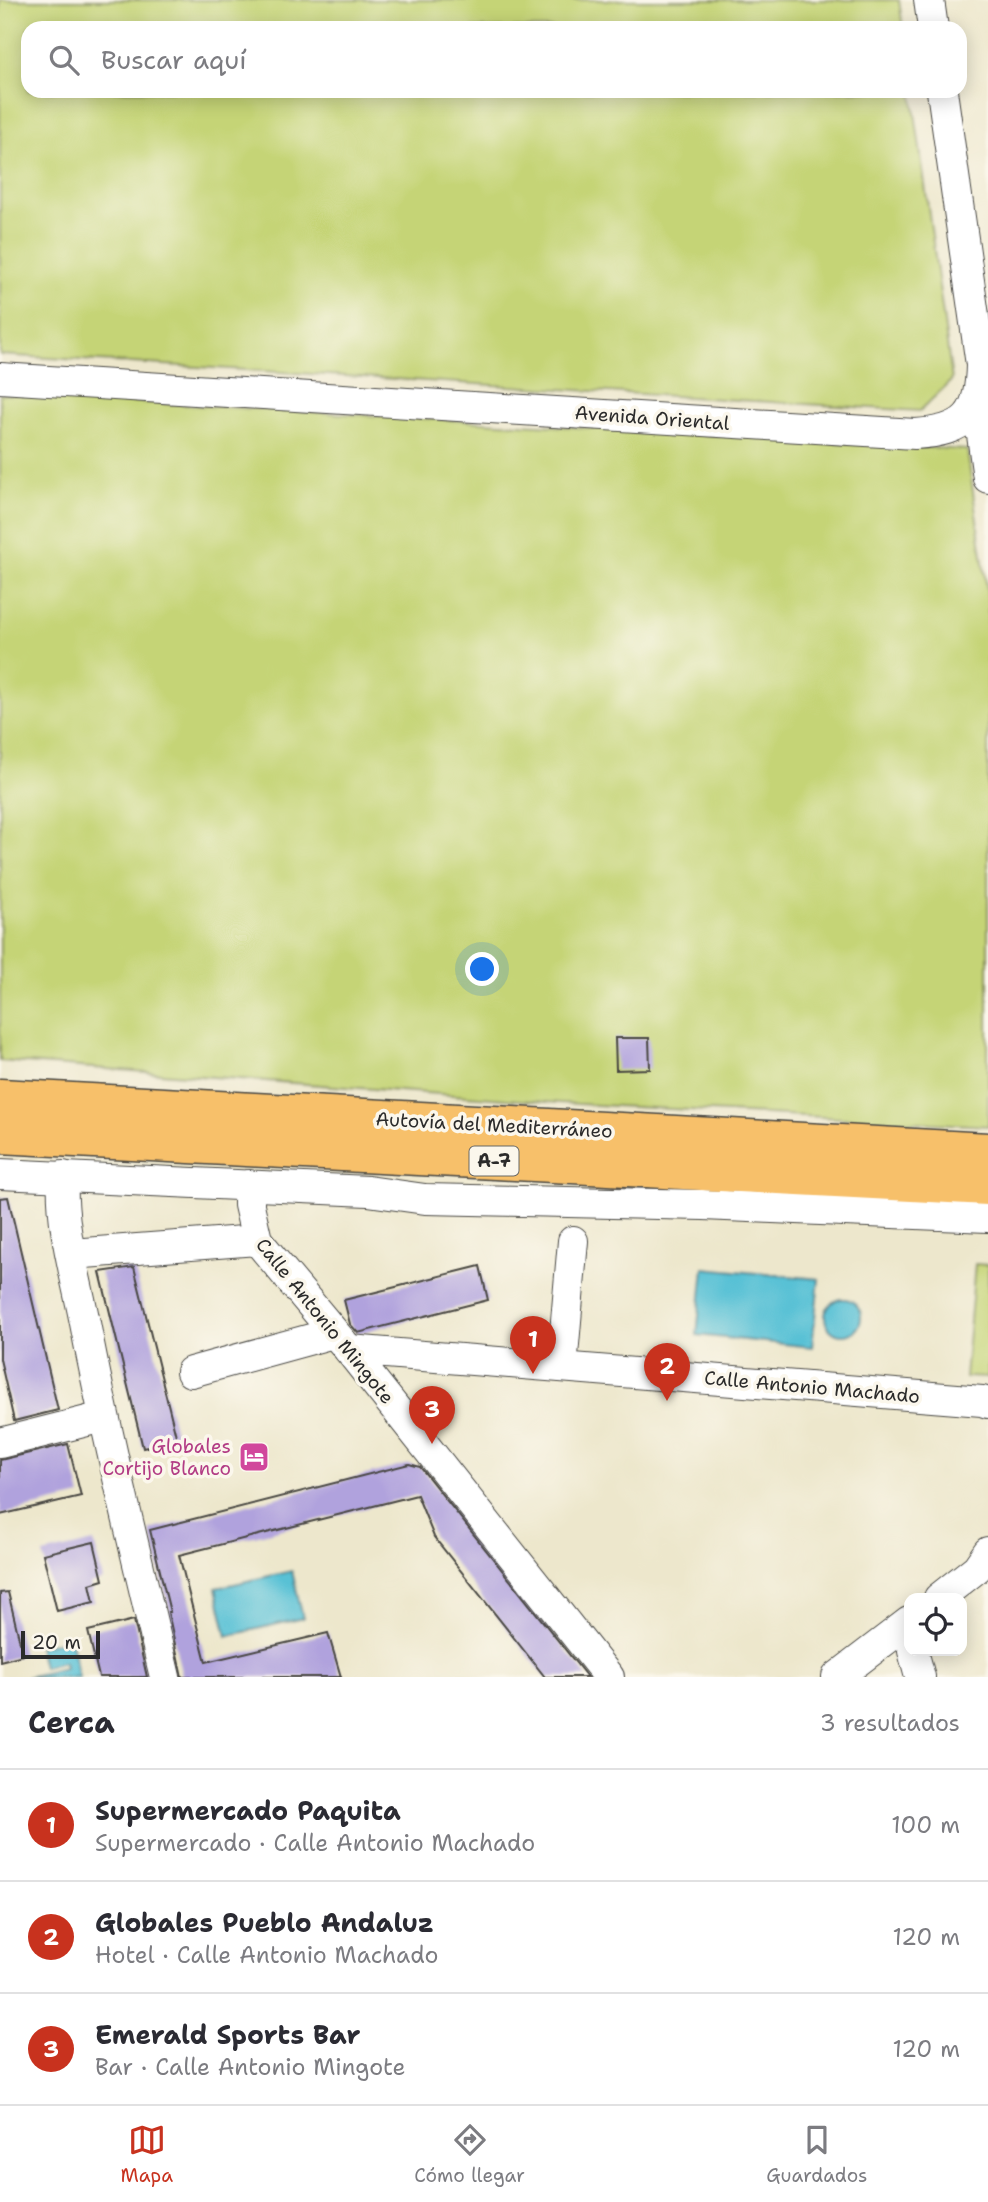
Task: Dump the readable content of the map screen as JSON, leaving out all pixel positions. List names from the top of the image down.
{
  "streets": {
    "highway": ["Autovía del Mediterráneo", "A-7"],
    "street": ["Avenida Oriental", "Calle Antonio Mingote", "Calle Antonio Machado"]
  },
  "crossings": [
    ["Calle Antonio Mingote", "Calle Antonio Machado"]
  ],
  "places": {
    "hotel": ["Globales Cortijo Blanco"]
  },
  "scale_bar": "20 m",
  "page": {
    "search": "Buscar aquí",
    "pins": ["1", "2", "3"],
    "scale": "20 m",
    "heading": ["Cerca", "3 resultados"],
    "list": [
      {
        "mark": "1",
        "name": "Supermercado Paquita",
        "note": "Supermercado · Calle Antonio Machado",
        "value": "100 m"
      },
      {
        "mark": "2",
        "name": "Globales Pueblo Andaluz",
        "note": "Hotel · Calle Antonio Machado",
        "value": "120 m"
      },
      {
        "mark": "3",
        "name": "Emerald Sports Bar",
        "note": "Bar · Calle Antonio Mingote",
        "value": "120 m"
      }
    ],
    "nav": ["Mapa", "Cómo llegar", "Guardados"]
  }
}
